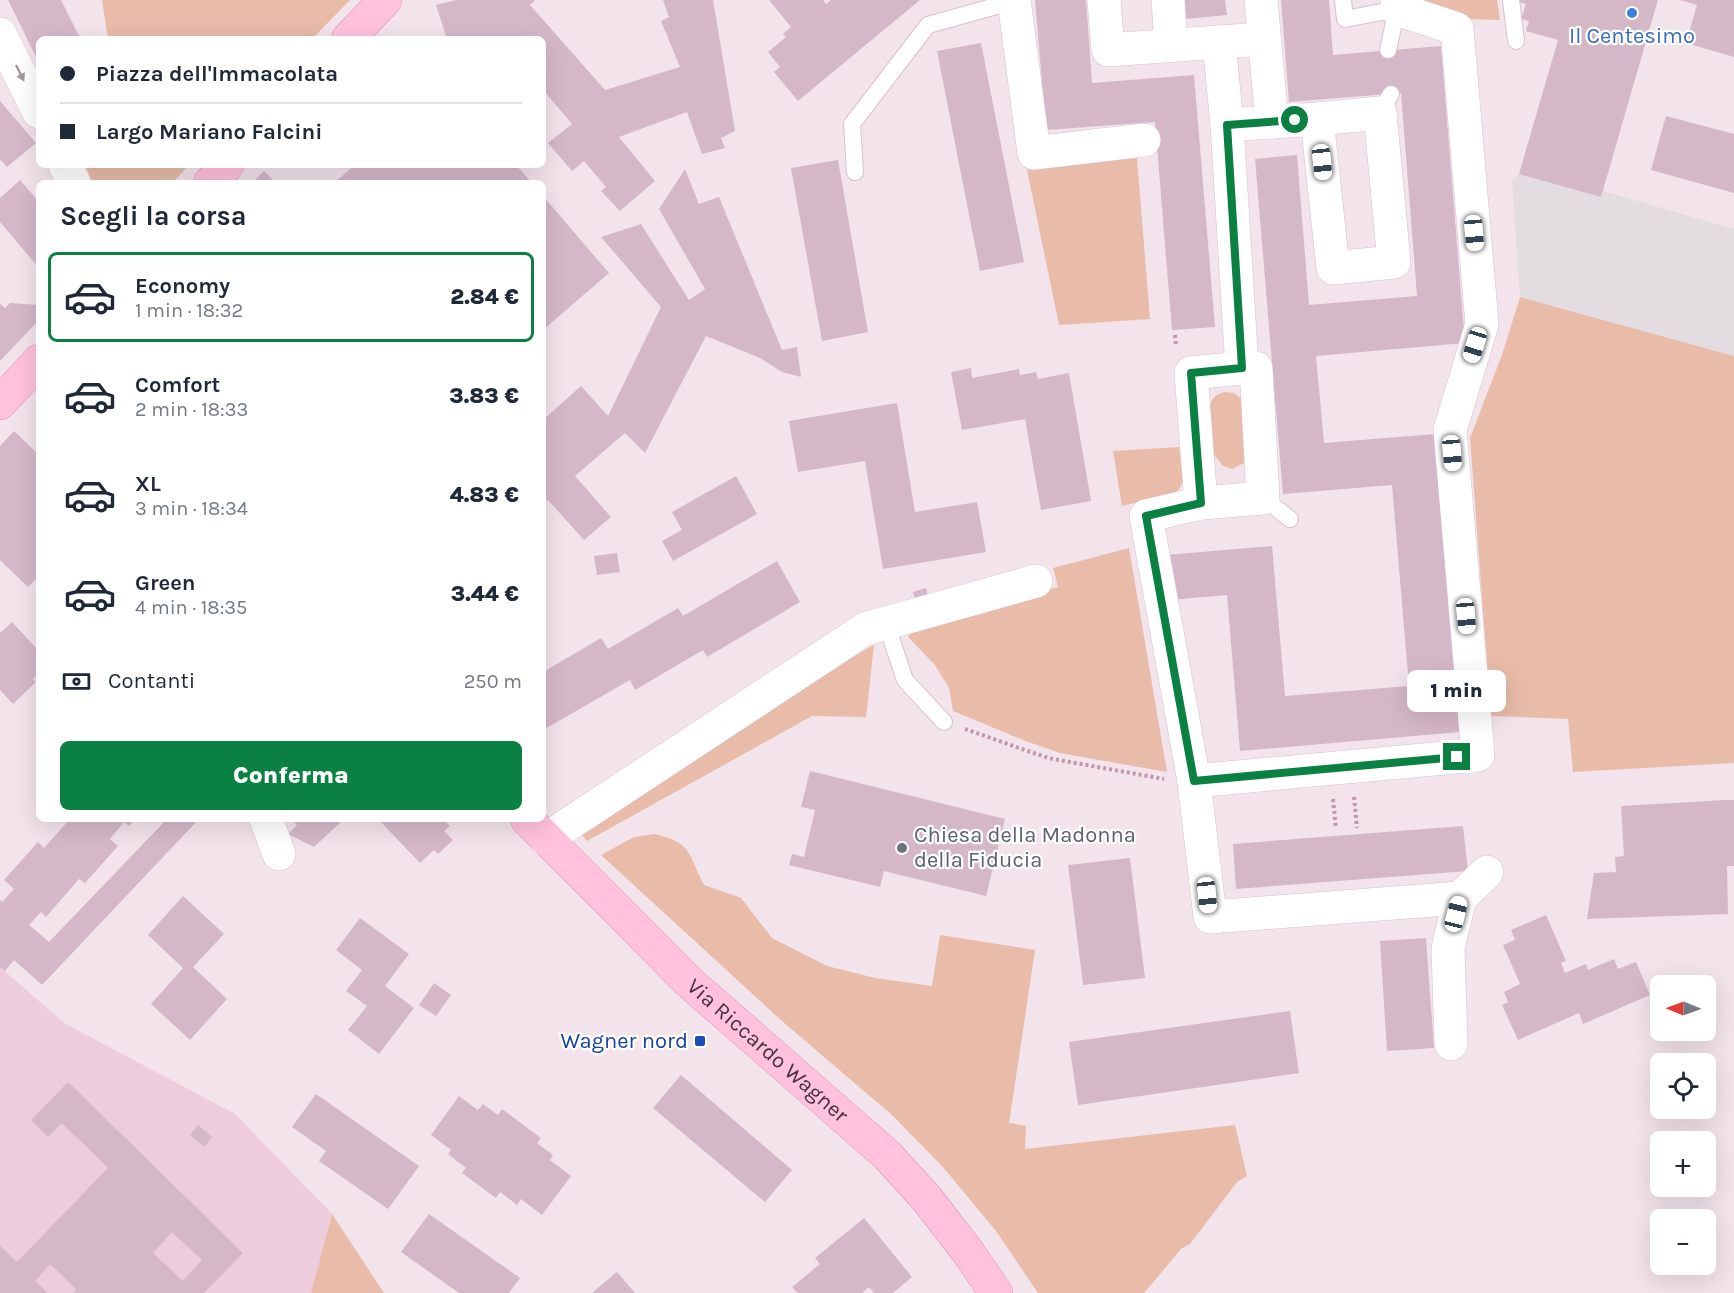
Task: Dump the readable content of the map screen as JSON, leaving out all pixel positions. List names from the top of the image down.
{
  "streets": {
    "street": ["Via Riccardo Wagner"]
  },
  "places": {
    "other": ["Il Centesimo", "Chiesa della Madonna della Fiducia"],
    "transit": ["Wagner nord"]
  },
  "north": "left",
  "page": {
    "banner": ["Piazza dell'Immacolata", "Largo Mariano Falcini"],
    "heading": "Scegli la corsa",
    "list": [
      {
        "name": "Economy",
        "note": "1 min · 18:32",
        "value": "2.84 €"
      },
      {
        "name": "Comfort",
        "note": "2 min · 18:33",
        "value": "3.83 €"
      },
      {
        "name": "XL",
        "note": "3 min · 18:34",
        "value": "4.83 €"
      },
      {
        "name": "Green",
        "note": "4 min · 18:35",
        "value": "3.44 €"
      }
    ],
    "pay": ["Contanti", "250 m"],
    "bubble": "1 min",
    "buttons": "Conferma",
    "map_buttons": ["+", "−"]
  }
}
